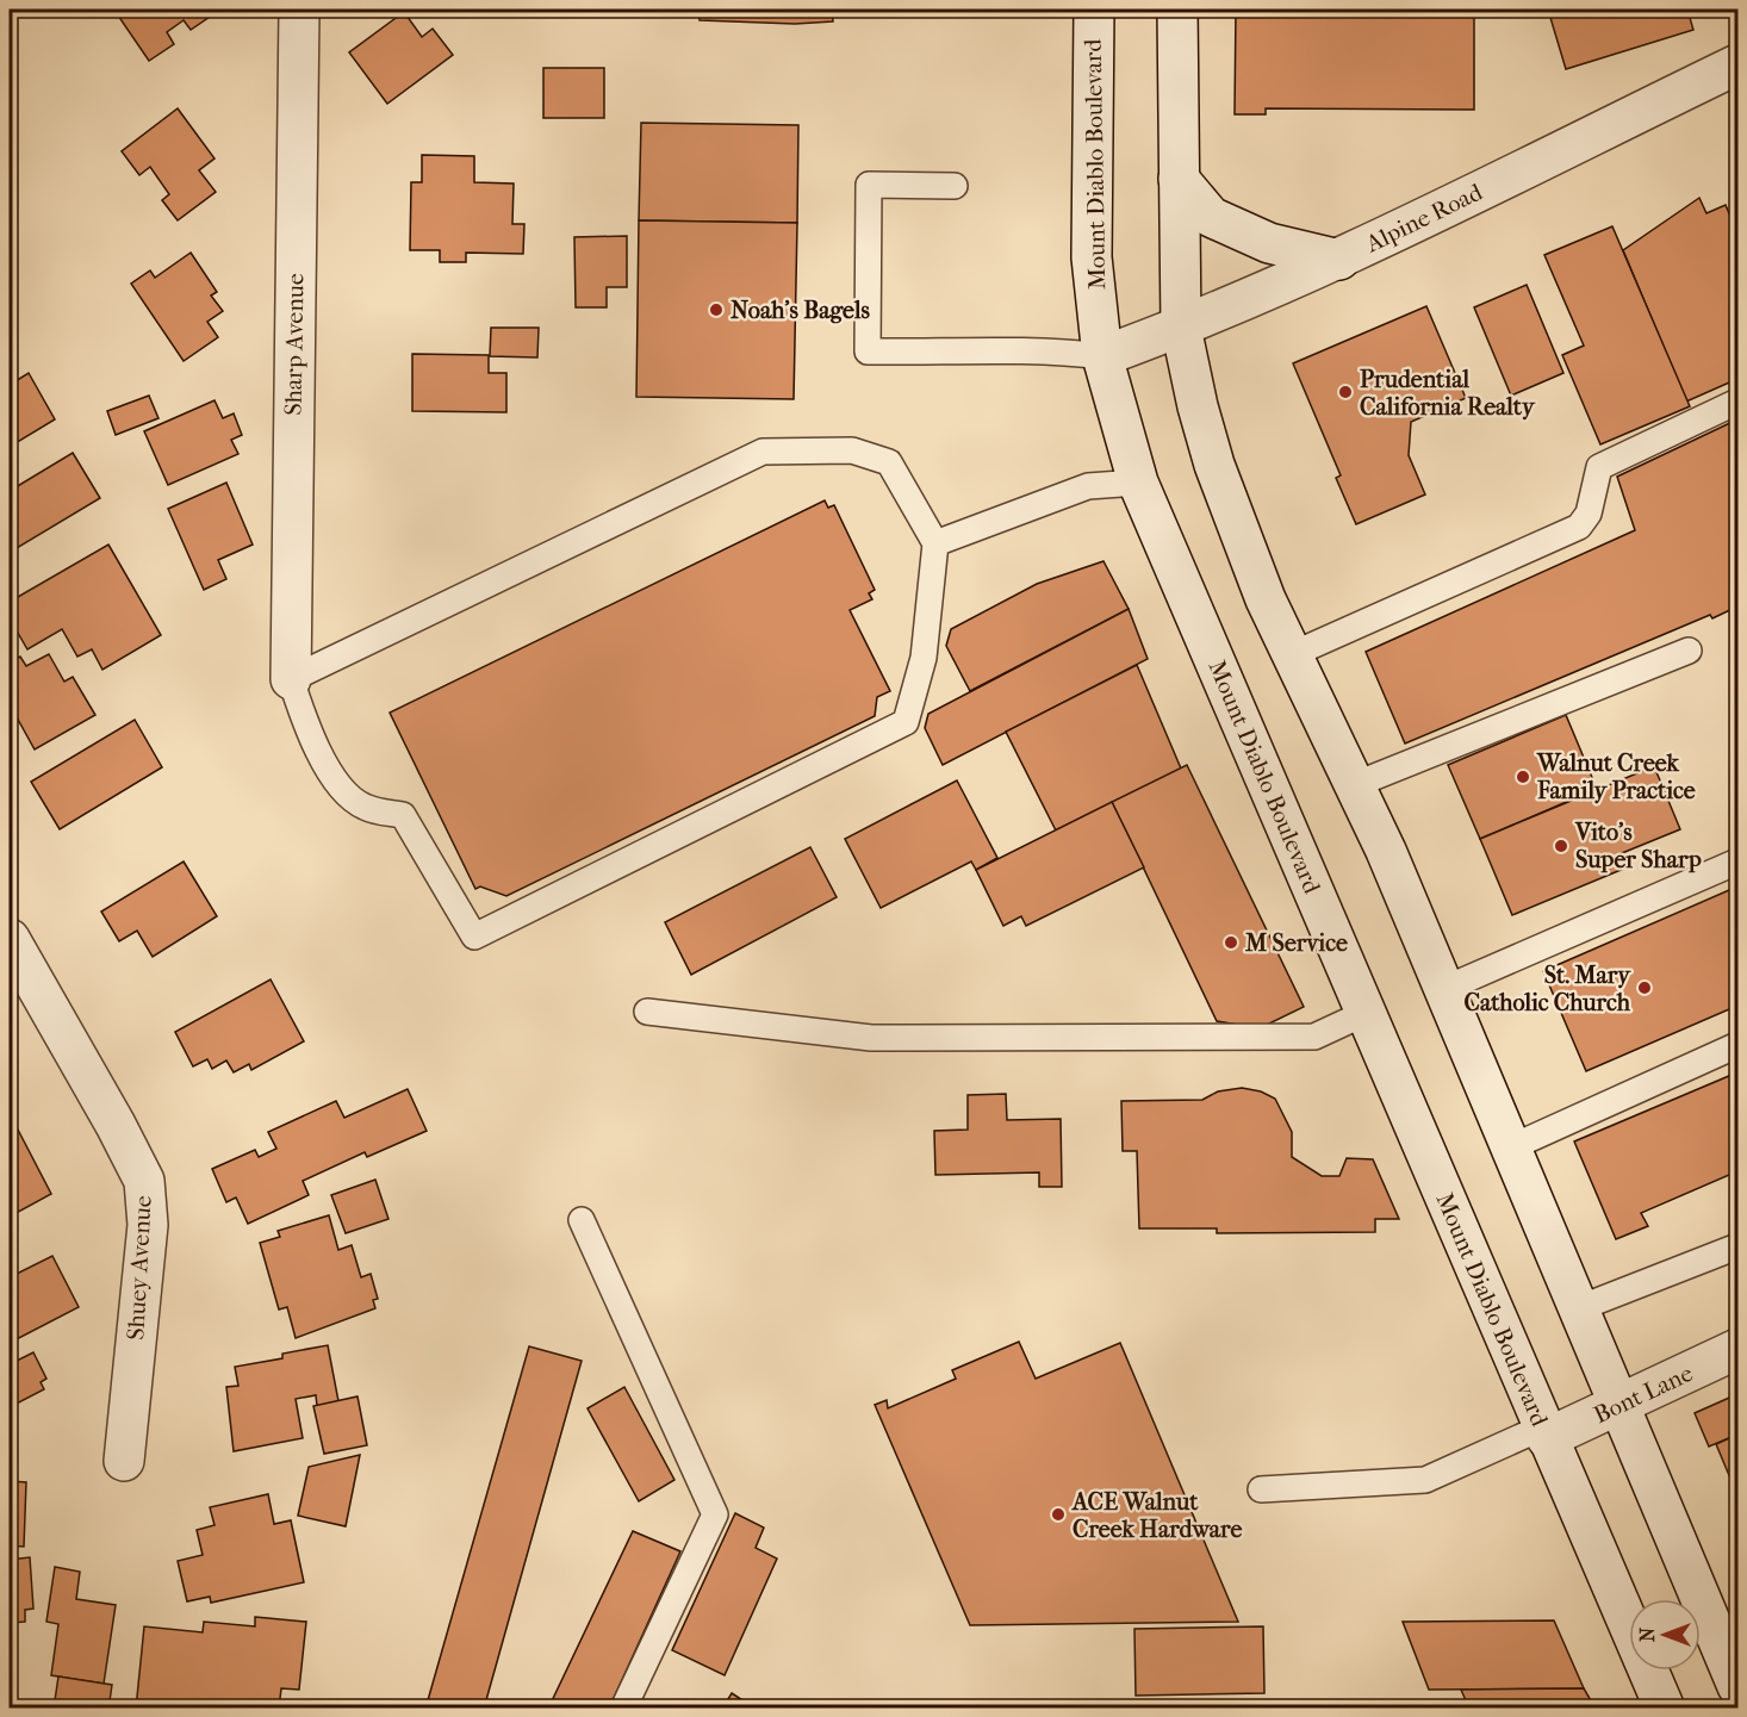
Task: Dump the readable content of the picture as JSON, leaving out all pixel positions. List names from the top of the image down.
{
  "streets": {
    "main road": [
      "Mount Diablo Boulevard",
      "Alpine Road",
      "Sharp Avenue",
      "Shuey Avenue",
      "Bont Lane"
    ]
  },
  "crossings": [
    ["Mount Diablo Boulevard", "Alpine Road"],
    ["Mount Diablo Boulevard", "Bont Lane"]
  ],
  "places": [
    "Noah's Bagels",
    "Prudential California Realty",
    "Walnut Creek Family Practice",
    "Vito's Super Sharp",
    "M Service",
    "St. Mary Catholic Church",
    "ACE Walnut Creek Hardware"
  ],
  "north": "left"
}
